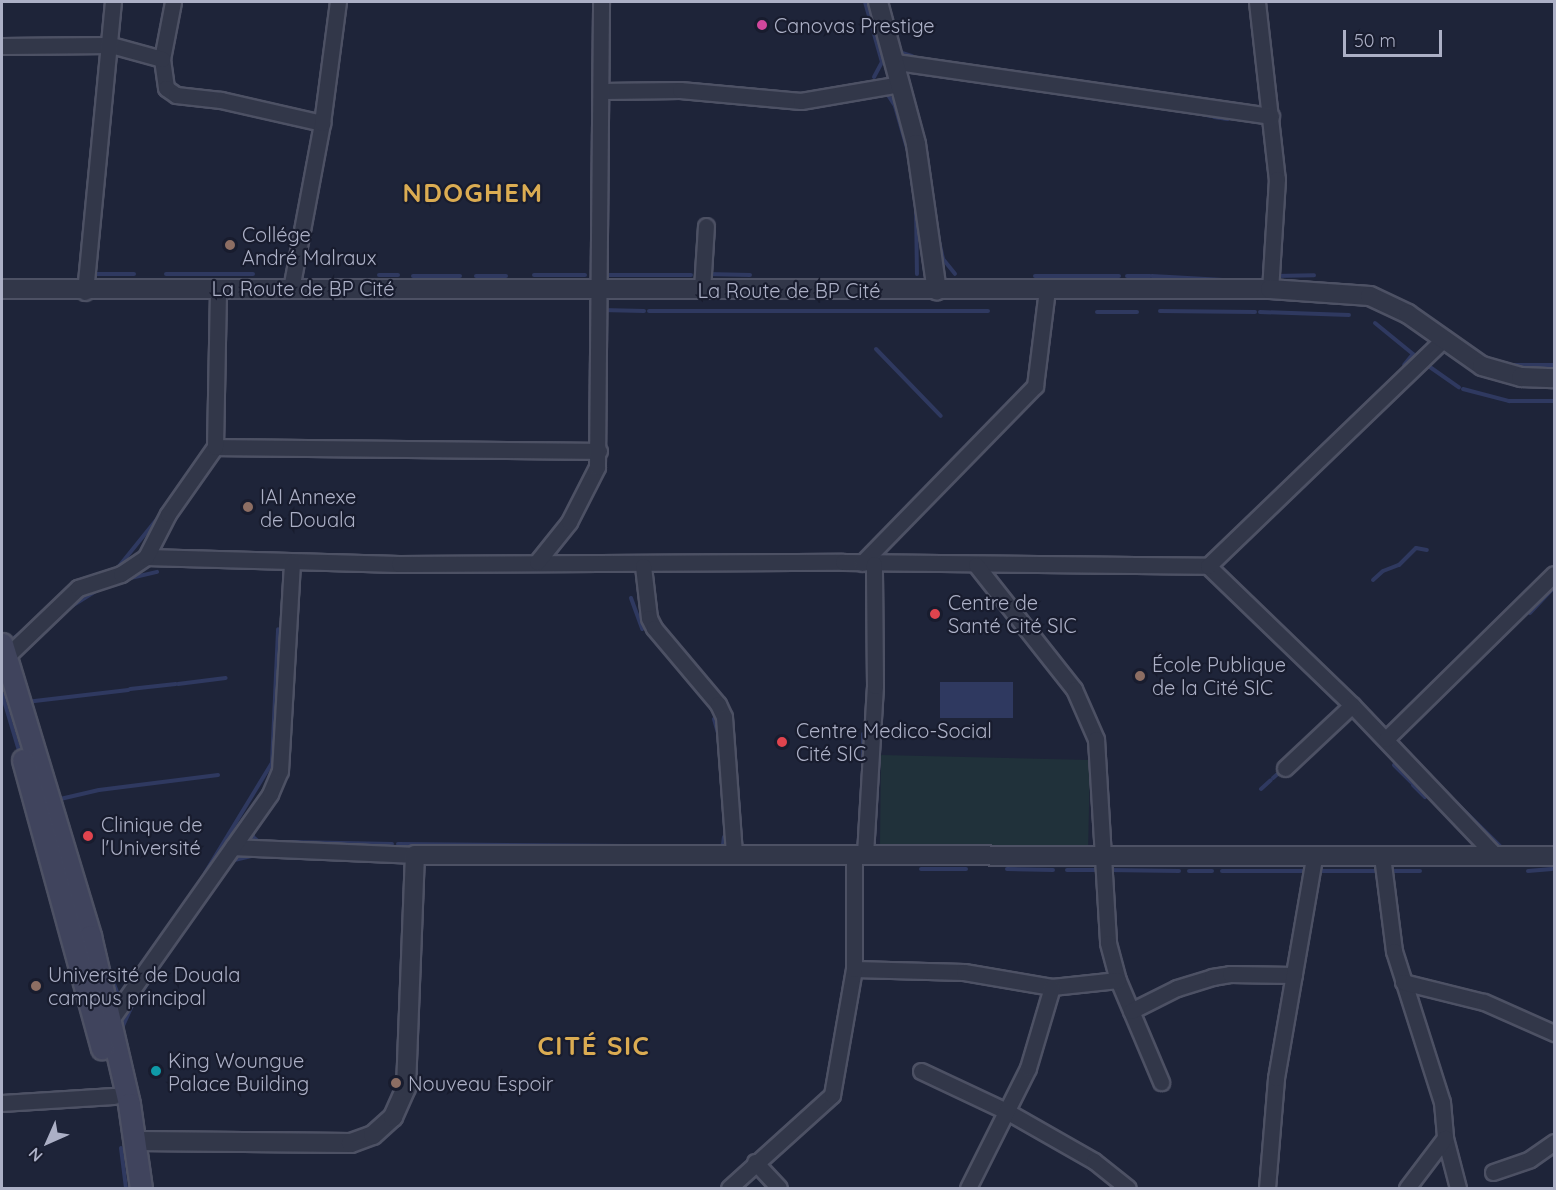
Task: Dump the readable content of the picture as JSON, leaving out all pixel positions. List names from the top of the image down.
{
  "streets": {
    "street": ["La Route de BP Cité"]
  },
  "districts": ["NDOGHEM", "CITÉ SIC"],
  "places": [
    "Canovas Prestige",
    "Collége André Malraux",
    "IAI Annexe de Douala",
    "Centre de Santé Cité SIC",
    "École Publique de la Cité SIC",
    "Centre Medico-Social Cité SIC",
    "Clinique de l'Université",
    "Université de Douala campus principal",
    "King Woungue Palace Building",
    "Nouveau Espoir"
  ],
  "scale_bar": "50 m",
  "north": "bottom left"
}
